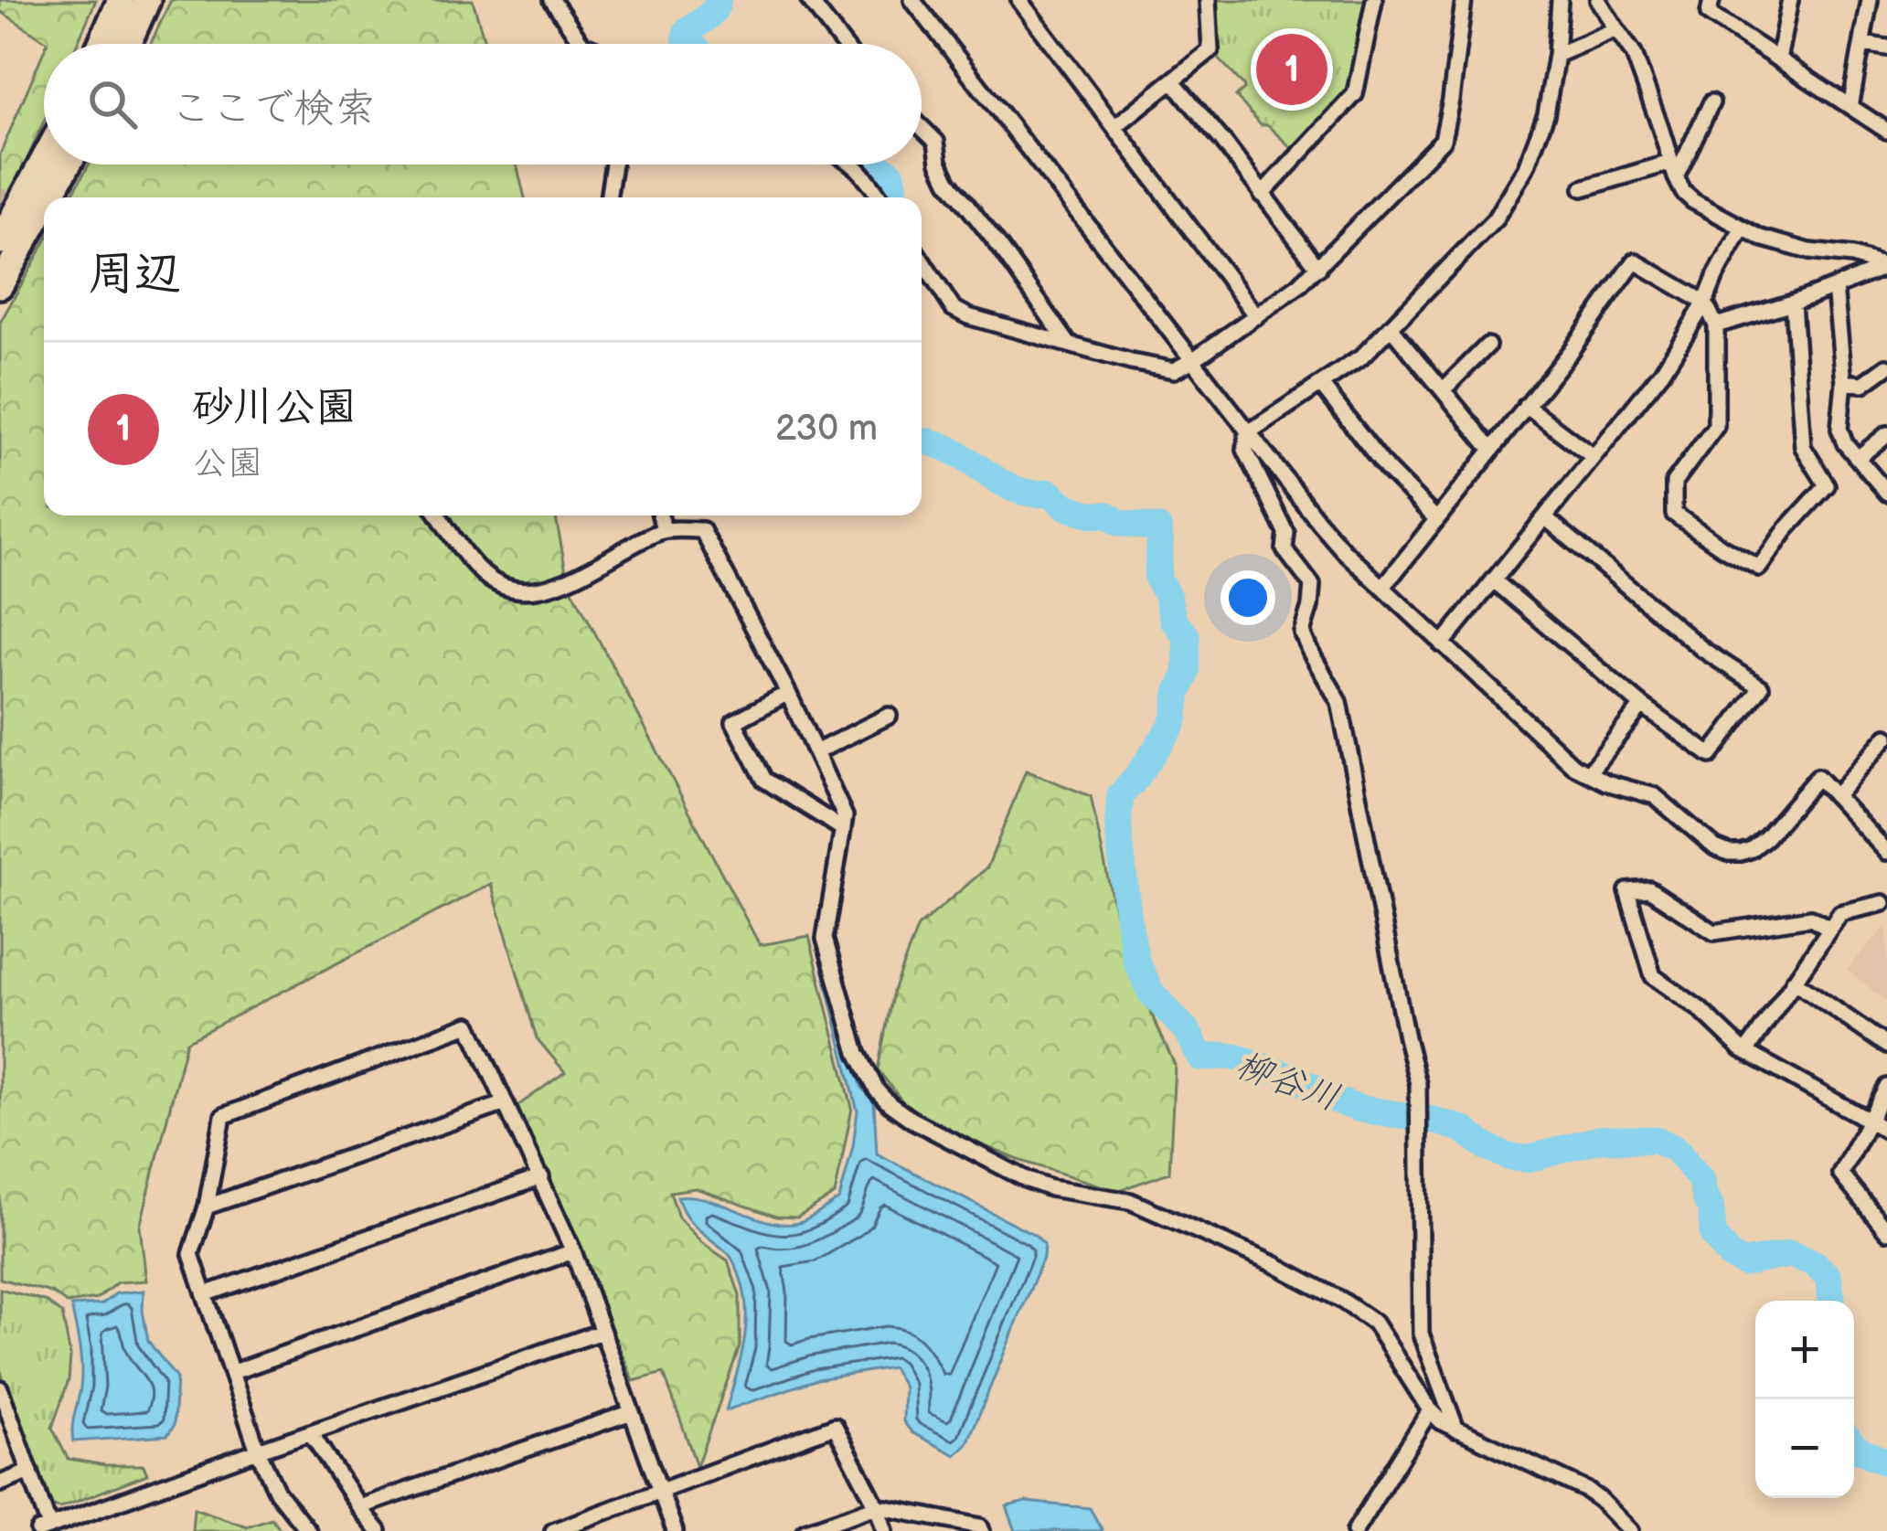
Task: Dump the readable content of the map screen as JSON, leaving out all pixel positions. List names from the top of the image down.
{
  "water": ["柳谷川"],
  "page": {
    "pins": "1",
    "search": "ここで検索",
    "heading": "周辺",
    "list": [
      {
        "mark": "1",
        "name": "砂川公園",
        "note": "公園",
        "value": "230 m"
      }
    ],
    "map_buttons": ["+", "−"]
  }
}
